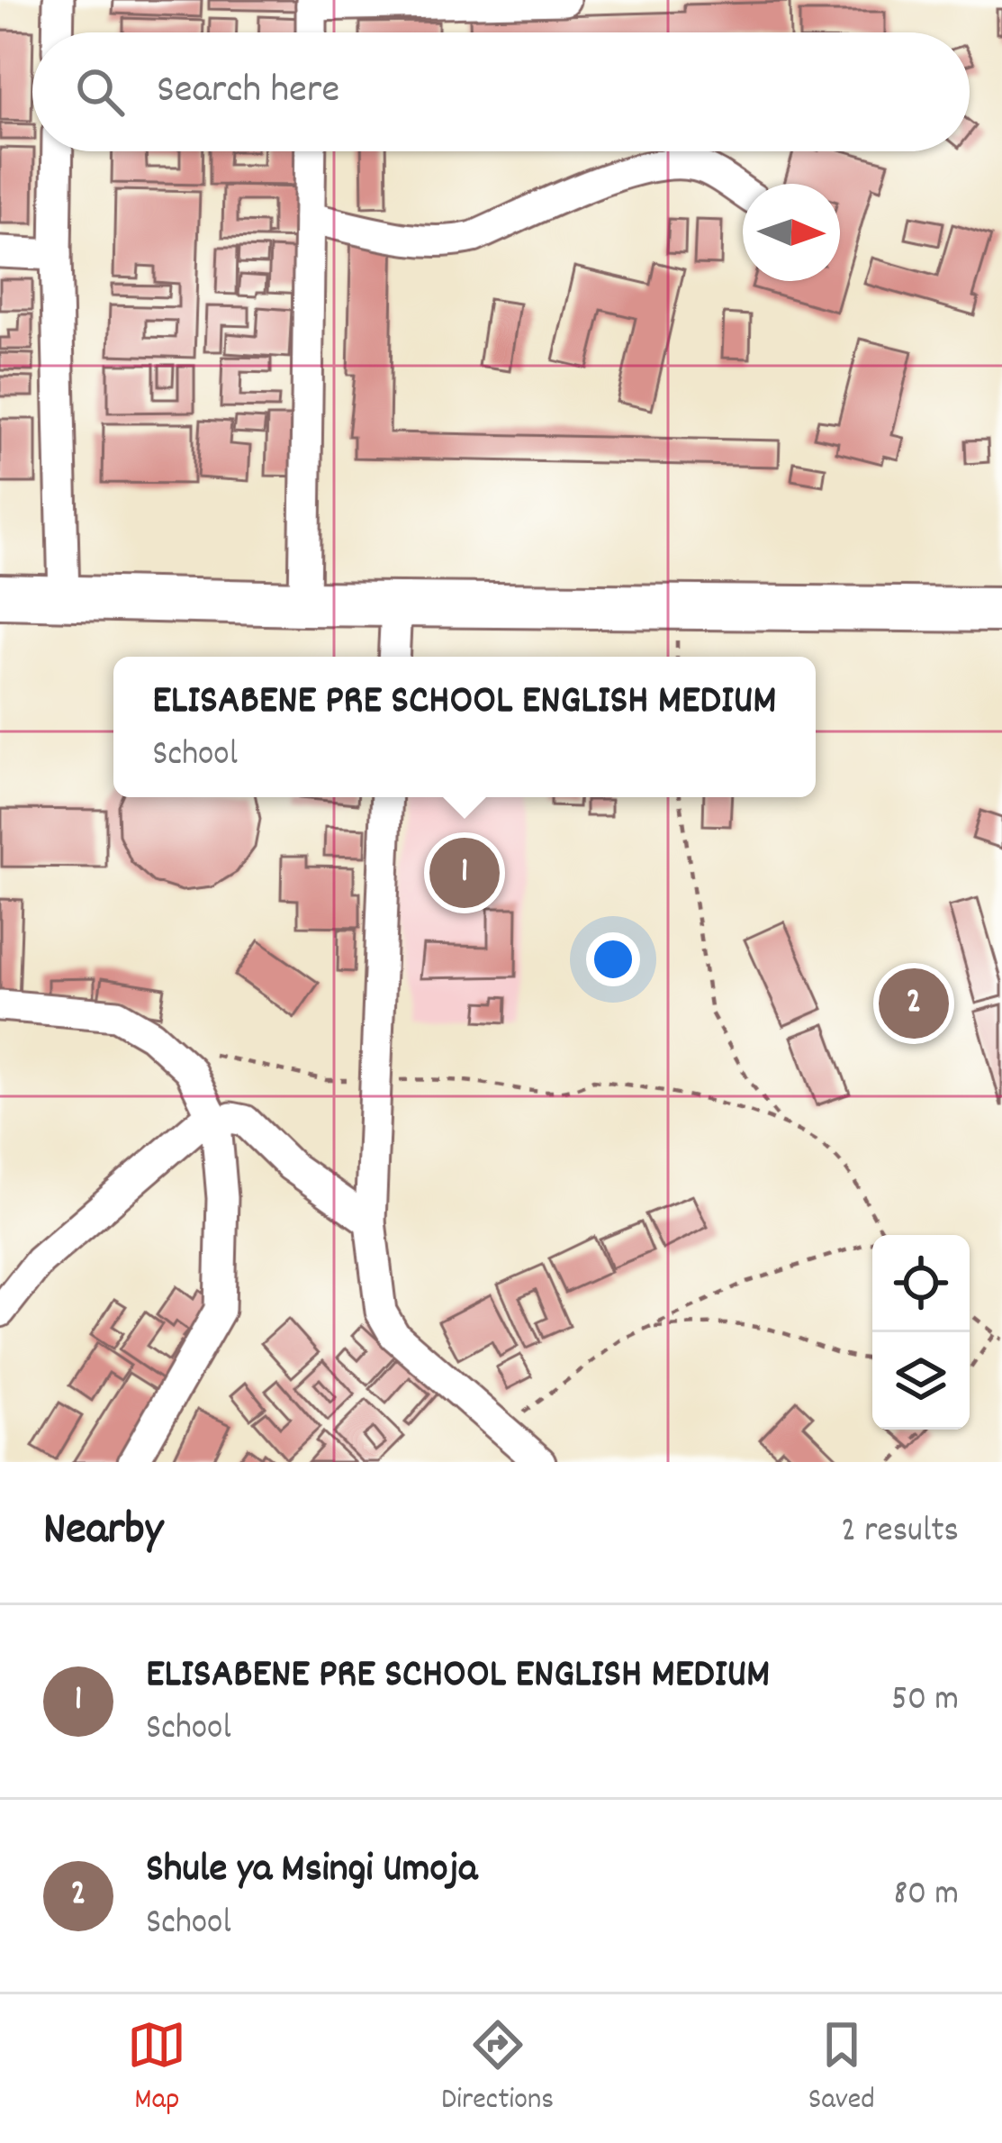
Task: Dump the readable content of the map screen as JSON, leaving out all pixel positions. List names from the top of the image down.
{
  "north": "right",
  "page": {
    "search": "Search here",
    "popup": ["ELISABENE PRE SCHOOL ENGLISH MEDIUM", "School"],
    "pins": ["1", "2"],
    "heading": ["Nearby", "2 results"],
    "list": [
      {
        "mark": "1",
        "name": "ELISABENE PRE SCHOOL ENGLISH MEDIUM",
        "note": "School",
        "value": "50 m"
      },
      {
        "mark": "2",
        "name": "Shule ya Msingi Umoja",
        "note": "School",
        "value": "80 m"
      }
    ],
    "nav": ["Map", "Directions", "Saved"]
  }
}
